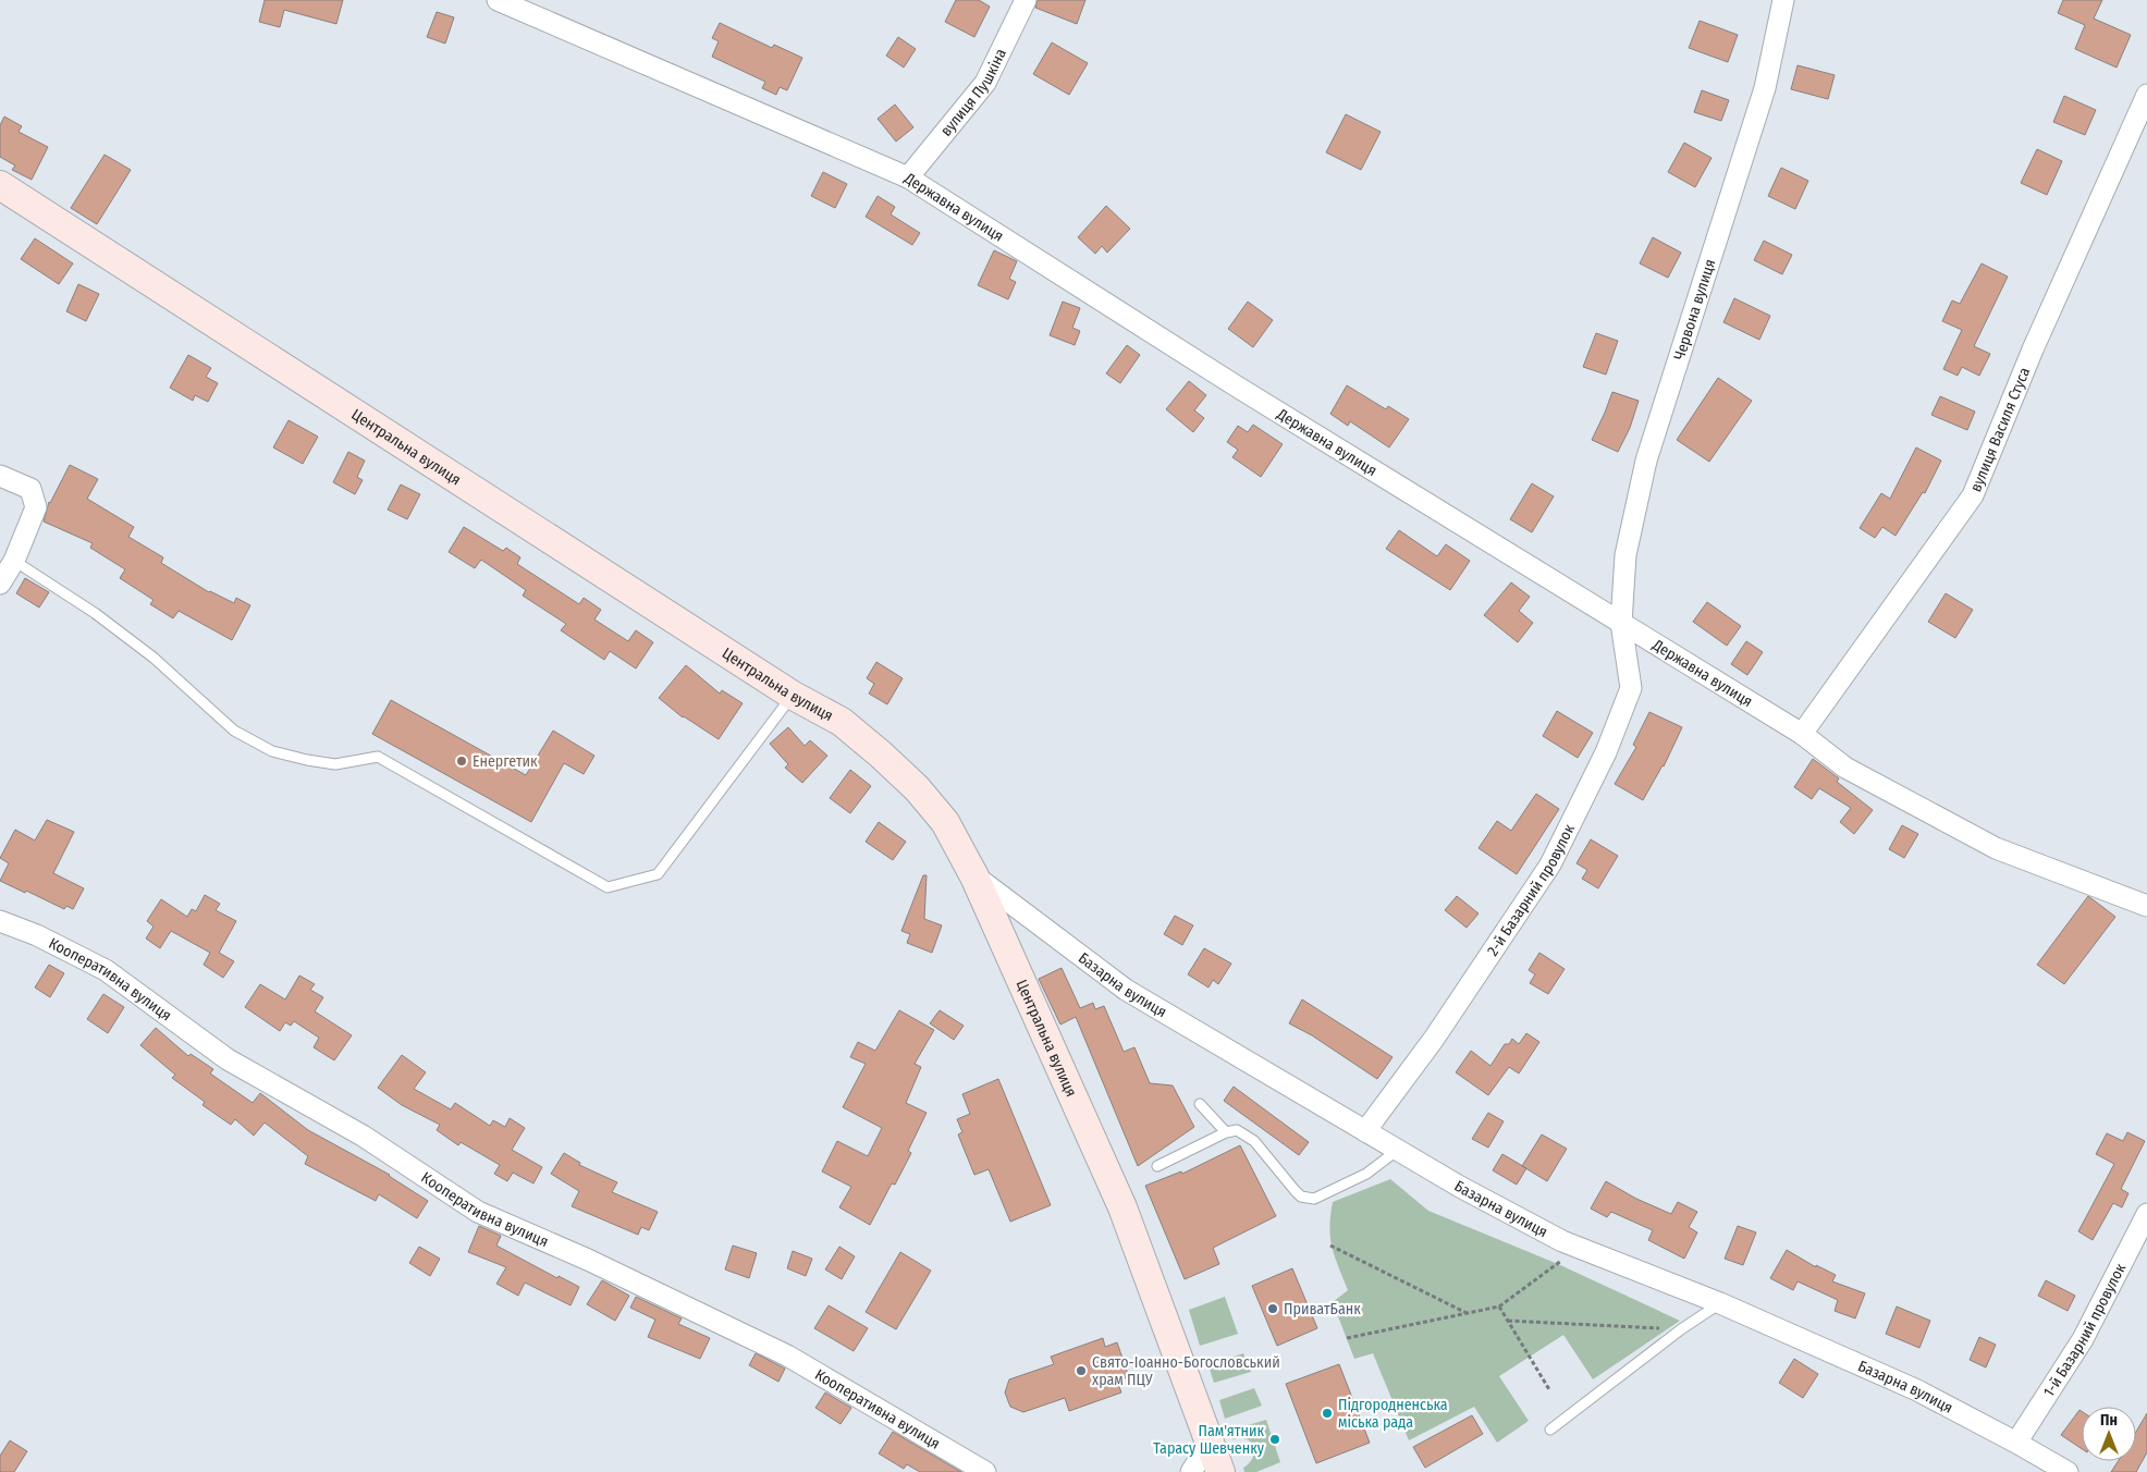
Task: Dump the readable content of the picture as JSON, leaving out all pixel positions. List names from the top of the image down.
{
  "streets": {
    "main road": ["Центральна вулиця"],
    "street": [
      "вулиця Пушкіна",
      "Державна вулиця",
      "Червона вулиця",
      "вулиця Василя Стуса",
      "2-й Базарний провулок",
      "Кооперативна вулиця",
      "Базарна вулиця",
      "1-й Базарний провулок"
    ]
  },
  "crossings": [
    ["вулиця Пушкіна", "Державна вулиця"],
    ["Державна вулиця", "Червона вулиця"],
    ["Державна вулиця", "вулиця Василя Стуса"],
    ["Державна вулиця", "2-й Базарний провулок"],
    ["Червона вулиця", "2-й Базарний провулок"],
    ["Центральна вулиця", "Базарна вулиця"],
    ["2-й Базарний провулок", "Базарна вулиця"],
    ["Базарна вулиця", "1-й Базарний провулок"]
  ],
  "places": [
    "Енергетик",
    "ПриватБанк",
    "Свято-Іоанно-Богословський храм ПЦУ",
    "Підгородненська міська рада",
    "Пам'ятник Тарасу Шевченку"
  ],
  "north": "top"
}
